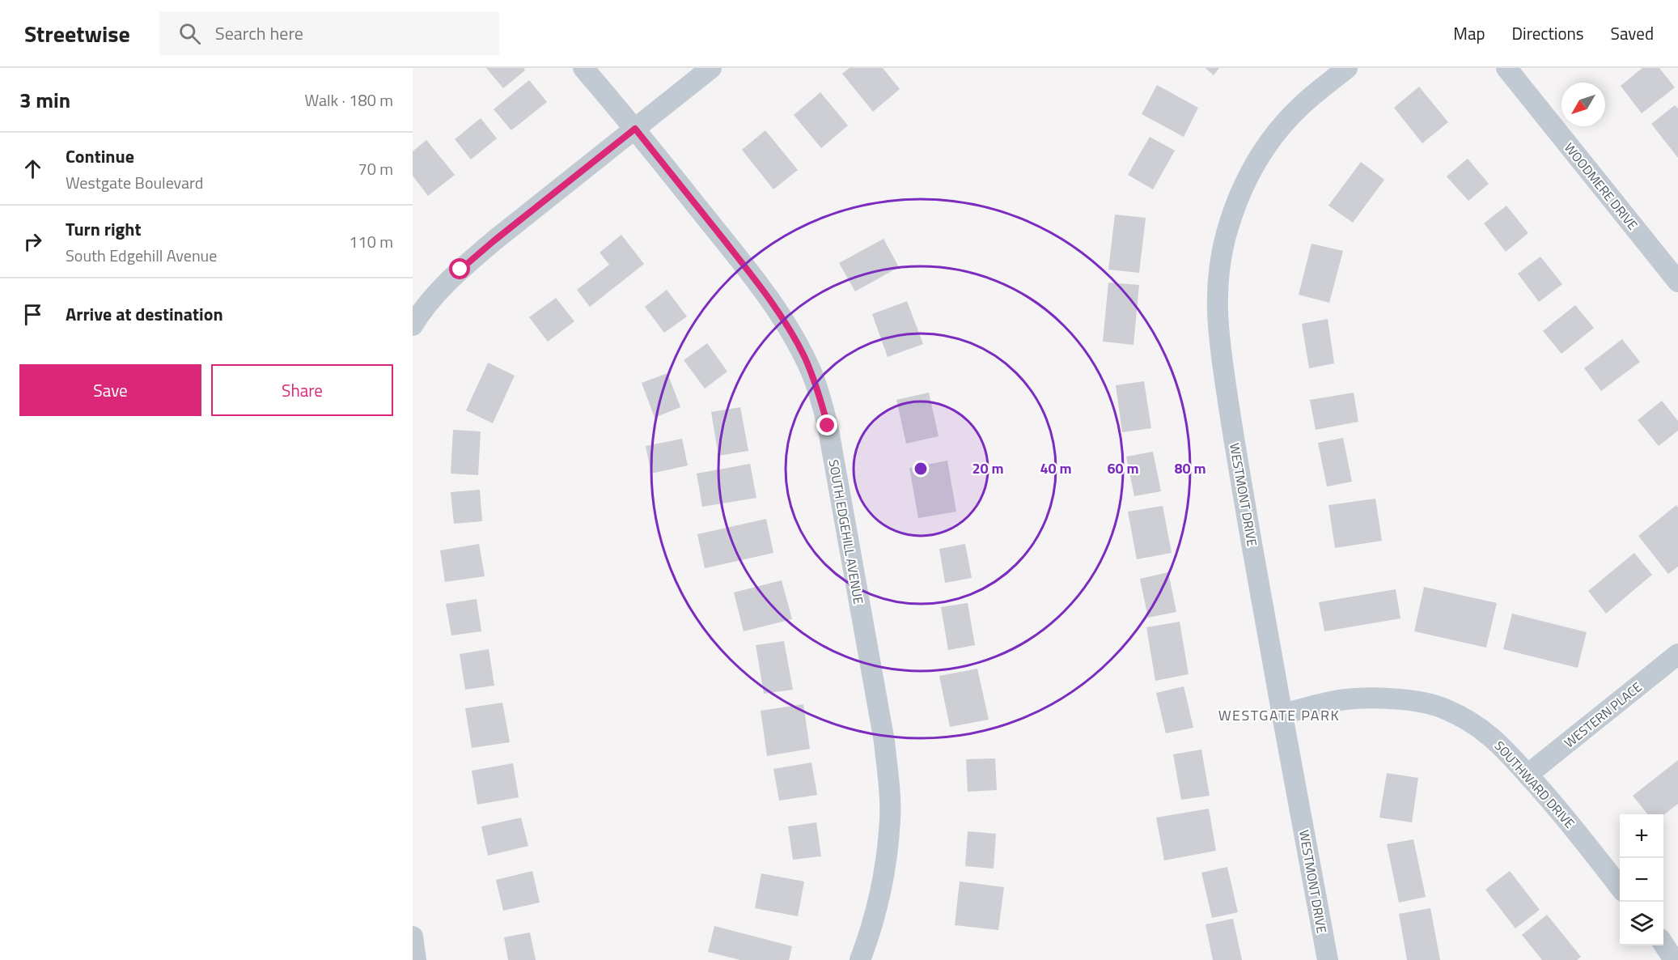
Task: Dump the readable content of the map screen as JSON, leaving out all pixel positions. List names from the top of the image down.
{
  "streets": {
    "street": [
      "WOODMERE DRIVE",
      "WESTMONT DRIVE",
      "SOUTH EDGEHILL AVENUE",
      "WESTERN PLACE",
      "SOUTHWARD DRIVE"
    ]
  },
  "crossings": [
    ["WESTMONT DRIVE", "SOUTHWARD DRIVE"],
    ["WESTERN PLACE", "SOUTHWARD DRIVE"]
  ],
  "districts": ["WESTGATE PARK"],
  "north": "bottom left",
  "page": {
    "header": "Streetwise",
    "search": "Search here",
    "nav": ["Map", "Directions", "Saved"],
    "heading": ["3 min", "Walk · 180 m"],
    "list": [
      ["Continue", "Westgate Boulevard", "70 m"],
      ["Turn right", "South Edgehill Avenue", "110 m"],
      "Arrive at destination"
    ],
    "buttons": ["Save", "Share"],
    "map_buttons": ["+", "−"]
  },
  "rings": [
    "20 m",
    "40 m",
    "60 m",
    "80 m"
  ]
}
